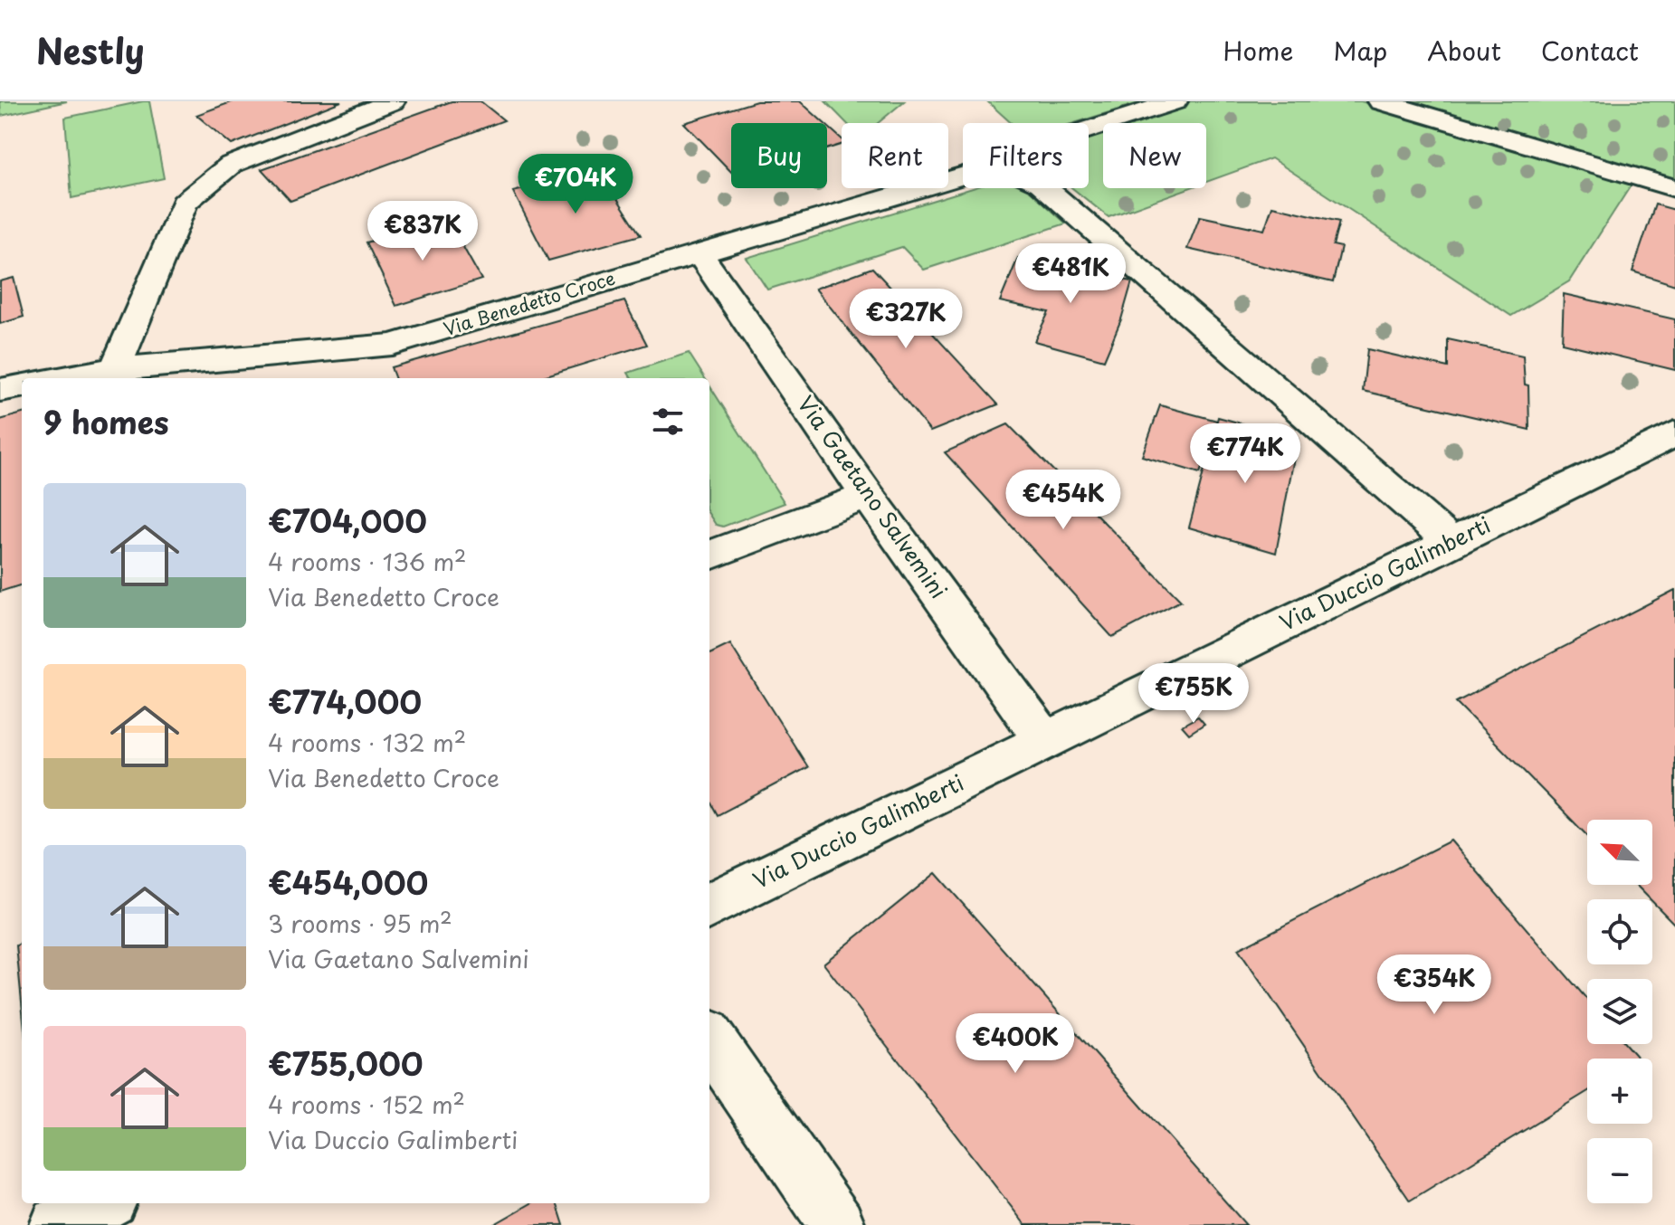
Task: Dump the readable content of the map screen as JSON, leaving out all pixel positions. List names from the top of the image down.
{
  "streets": {
    "street": ["Via Benedetto Croce", "Via Gaetano Salvemini", "Via Duccio Galimberti"]
  },
  "crossings": [
    ["Via Benedetto Croce", "Via Gaetano Salvemini"],
    ["Via Gaetano Salvemini", "Via Duccio Galimberti"]
  ],
  "north": "top left",
  "page": {
    "header": "Nestly",
    "nav": [
      "Home",
      "Map",
      "About",
      "Contact"
    ],
    "chip": [
      "Buy",
      "Rent",
      "Filters",
      "New"
    ],
    "price": [
      "€704K",
      "€837K",
      "€481K",
      "€327K",
      "€774K",
      "€454K",
      "€755K",
      "€354K",
      "€400K"
    ],
    "heading": "9 homes",
    "list": [
      {
        "name": "€704,000",
        "note": "4 rooms · 136 m² · Via Benedetto Croce"
      },
      {
        "name": "€774,000",
        "note": "4 rooms · 132 m² · Via Benedetto Croce"
      },
      {
        "name": "€454,000",
        "note": "3 rooms · 95 m² · Via Gaetano Salvemini"
      },
      {
        "name": "€755,000",
        "note": "4 rooms · 152 m² · Via Duccio Galimberti"
      }
    ],
    "map_buttons": ["+", "−"]
  }
}
